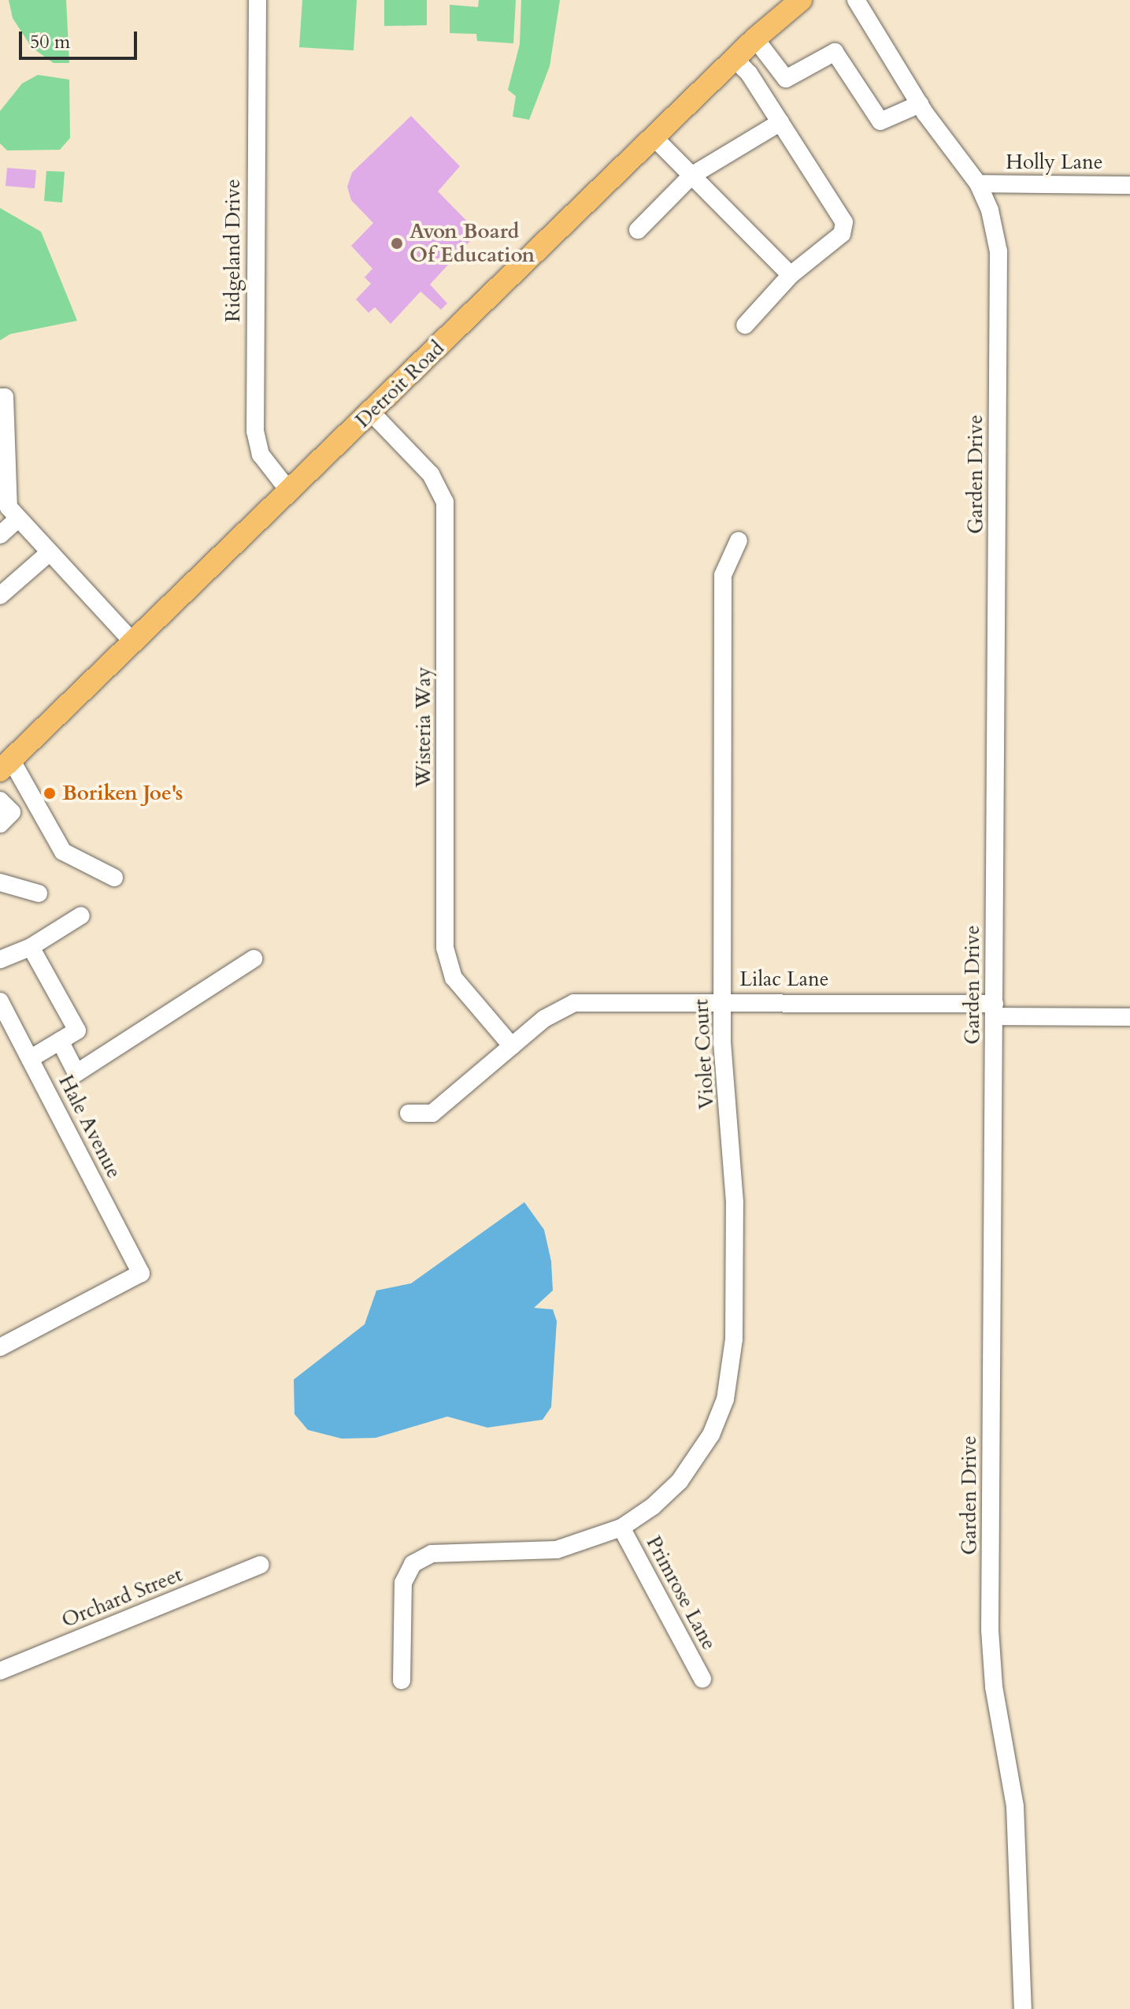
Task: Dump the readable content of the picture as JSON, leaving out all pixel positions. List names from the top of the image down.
{
  "streets": {
    "main road": ["Detroit Road"],
    "street": [
      "Holly Lane",
      "Ridgeland Drive",
      "Garden Drive",
      "Wisteria Way",
      "Lilac Lane",
      "Violet Court",
      "Hale Avenue",
      "Primrose Lane",
      "Orchard Street"
    ]
  },
  "crossings": [
    ["Holly Lane", "Garden Drive"],
    ["Ridgeland Drive", "Detroit Road"],
    ["Detroit Road", "Wisteria Way"],
    ["Garden Drive", "Lilac Lane"],
    ["Wisteria Way", "Lilac Lane"],
    ["Lilac Lane", "Violet Court"],
    ["Violet Court", "Primrose Lane"]
  ],
  "places": ["Avon Board Of Education", "Boriken Joe's"],
  "scale_bar": "50 m"
}
